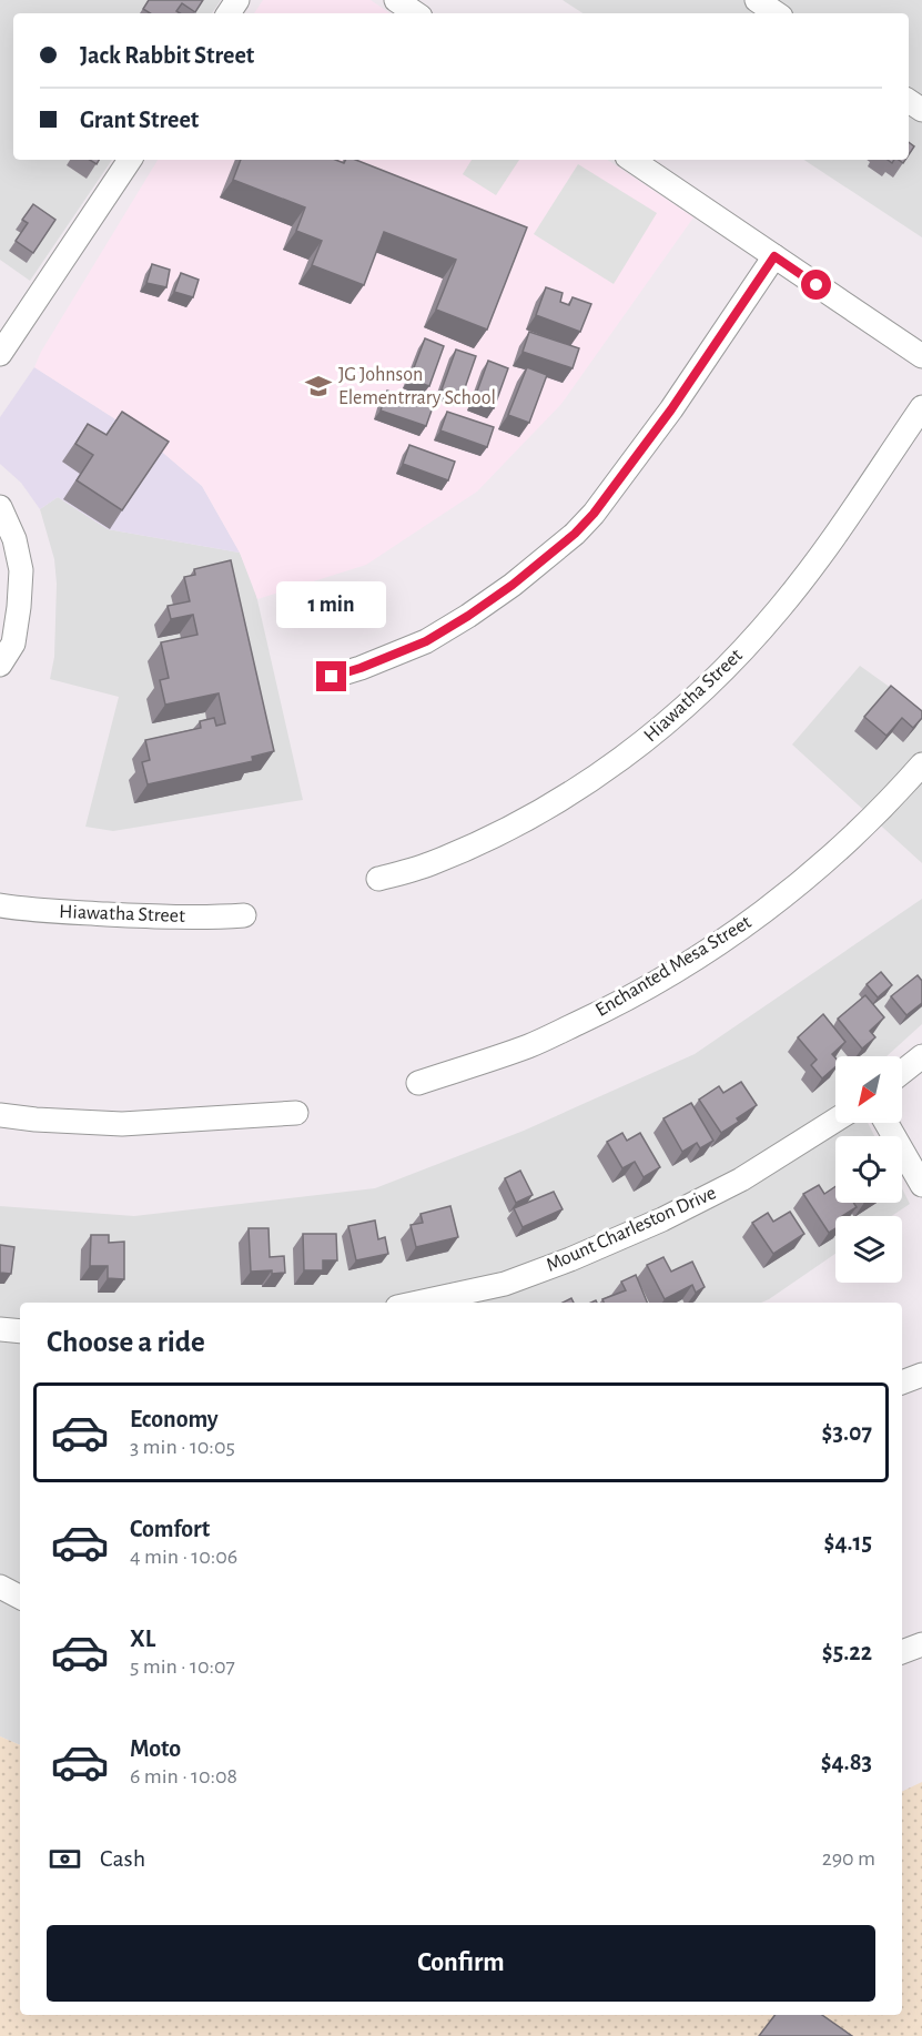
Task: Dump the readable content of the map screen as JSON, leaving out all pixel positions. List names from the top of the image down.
{
  "streets": {
    "street": ["Hiawatha Street", "Enchanted Mesa Street", "Mount Charleston Drive"]
  },
  "places": {
    "school or university": ["JG Johnson Elementrrary School"]
  },
  "north": "bottom left",
  "page": {
    "banner": ["Jack Rabbit Street", "Grant Street"],
    "bubble": "1 min",
    "heading": "Choose a ride",
    "list": [
      {
        "name": "Economy",
        "note": "3 min · 10:05",
        "value": "$3.07"
      },
      {
        "name": "Comfort",
        "note": "4 min · 10:06",
        "value": "$4.15"
      },
      {
        "name": "XL",
        "note": "5 min · 10:07",
        "value": "$5.22"
      },
      {
        "name": "Moto",
        "note": "6 min · 10:08",
        "value": "$4.83"
      }
    ],
    "pay": ["Cash", "290 m"],
    "buttons": "Confirm"
  }
}
